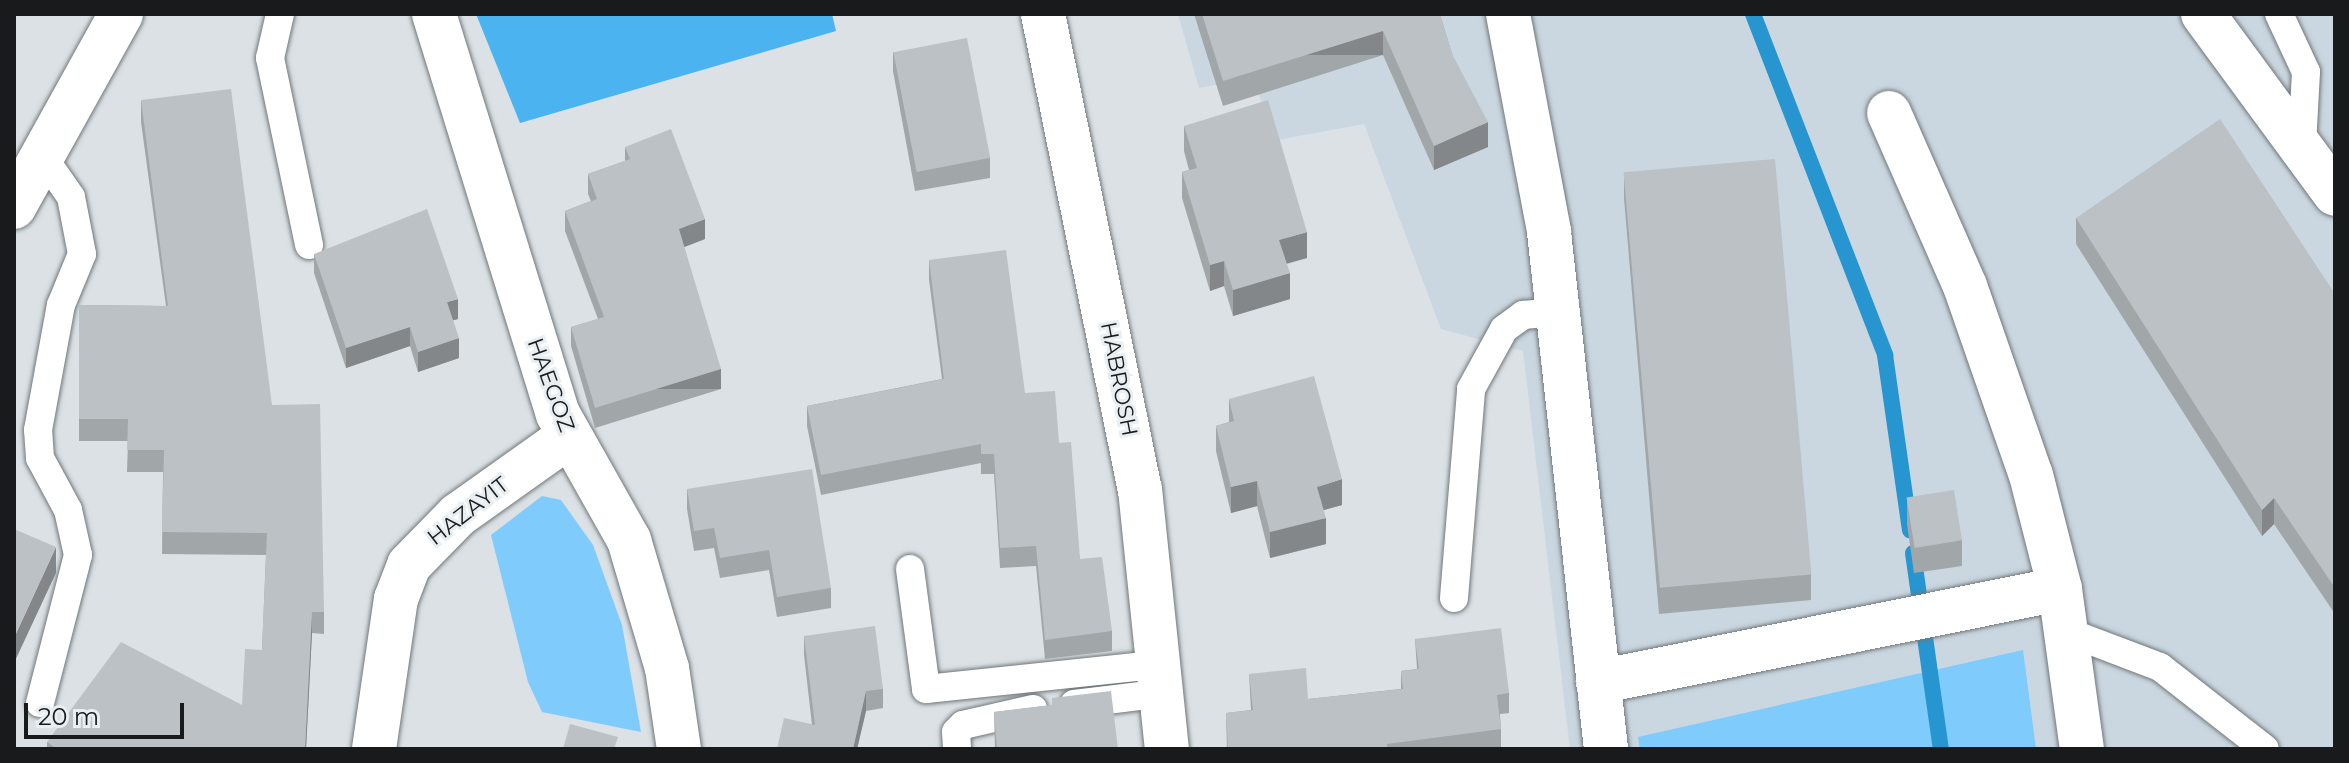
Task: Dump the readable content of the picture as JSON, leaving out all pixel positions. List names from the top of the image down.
{
  "streets": {
    "street": ["HABROSH", "HAEGOZ", "HAZAYIT"]
  },
  "crossings": [
    ["HAEGOZ", "HAZAYIT"]
  ],
  "scale_bar": "20 m"
}
